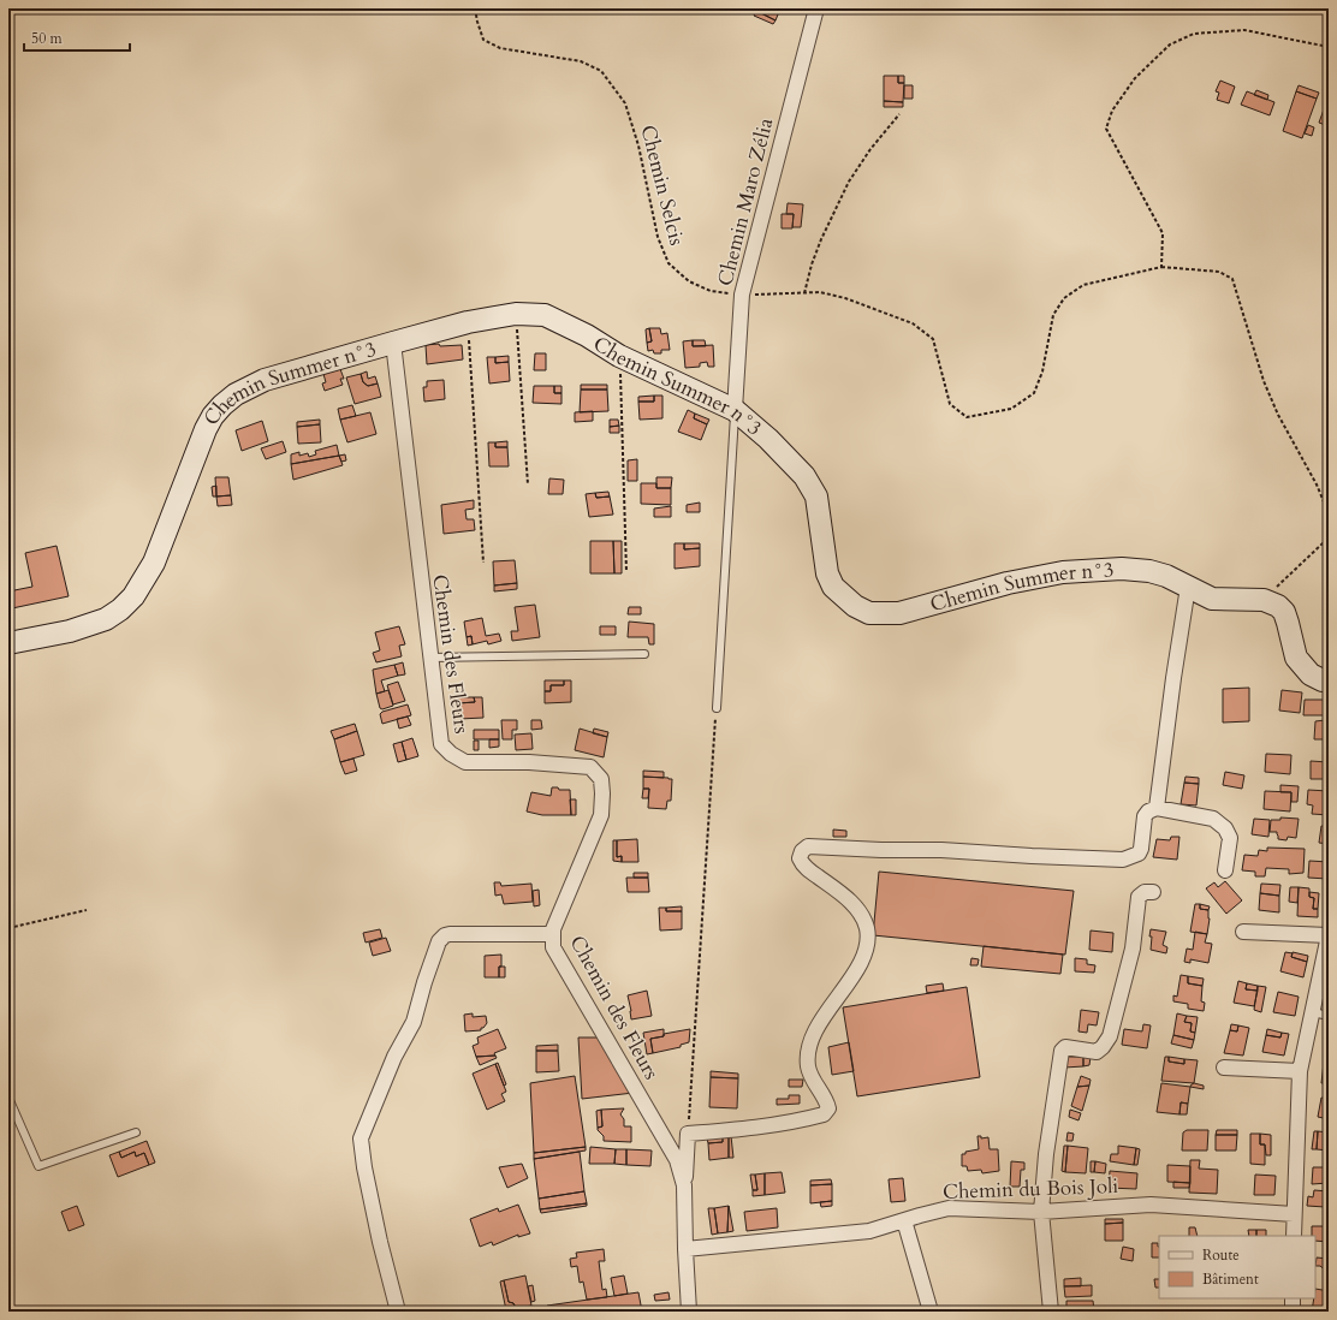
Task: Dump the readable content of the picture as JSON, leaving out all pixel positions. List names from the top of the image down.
{
  "streets": {
    "street": [
      "Chemin Maro Zélia",
      "Chemin Summer n°3",
      "Chemin des Fleurs",
      "Chemin du Bois Joli"
    ],
    "path": ["Chemin Selcis"]
  },
  "crossings": [
    ["Chemin Selcis", "Chemin Maro Zélia"],
    ["Chemin Maro Zélia", "Chemin Summer n°3"],
    ["Chemin Summer n°3", "Chemin des Fleurs"],
    ["Chemin des Fleurs", "Chemin du Bois Joli"]
  ],
  "legend": ["Route", "Bâtiment"],
  "scale_bar": "50 m"
}
